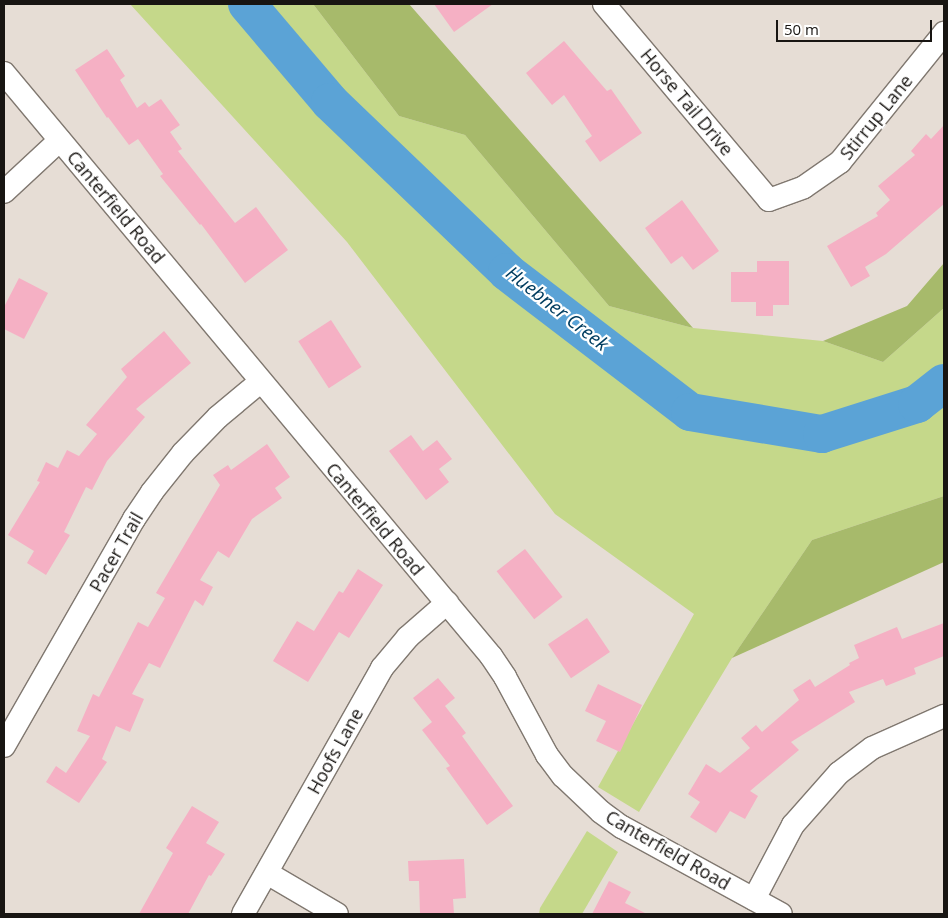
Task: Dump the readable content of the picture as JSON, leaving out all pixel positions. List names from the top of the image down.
{
  "streets": {
    "street": [
      "Horse Tail Drive",
      "Stirrup Lane",
      "Canterfield Road",
      "Pacer Trail",
      "Hoofs Lane"
    ]
  },
  "crossings": [
    ["Horse Tail Drive", "Stirrup Lane"],
    ["Canterfield Road", "Pacer Trail"],
    ["Canterfield Road", "Hoofs Lane"]
  ],
  "water": ["Huebner Creek"],
  "scale_bar": "50 m"
}
